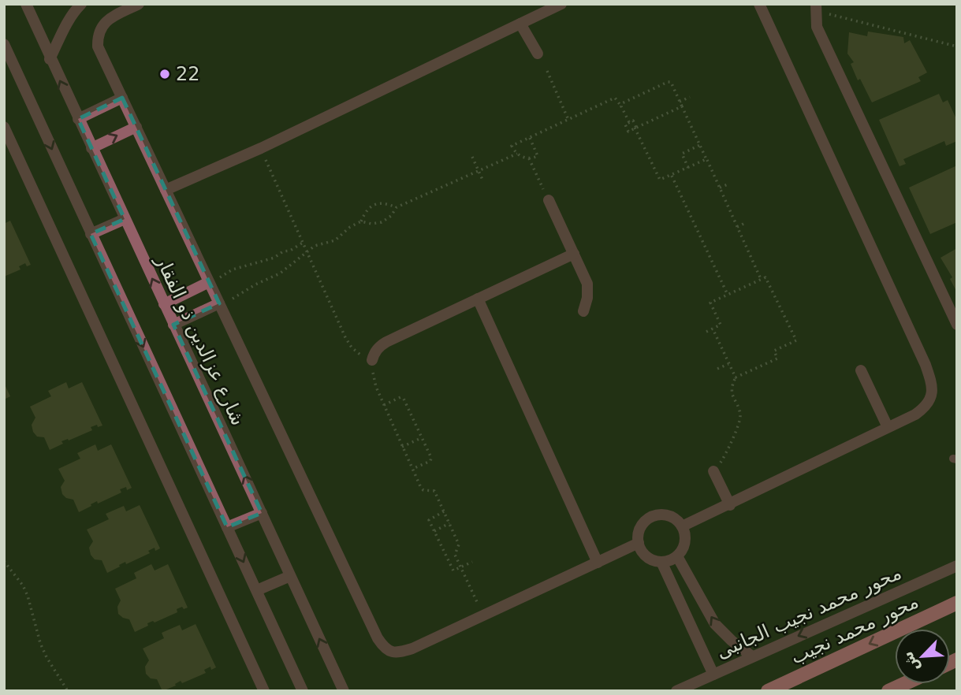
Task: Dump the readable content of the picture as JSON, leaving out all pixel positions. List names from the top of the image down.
{
  "streets": {
    "main road": ["محور محمد نجيب"],
    "street": ["شارع عزالدين ذو الفقار", "محور محمد نجيب الجانبى"]
  },
  "one_way": ["محور محمد نجيب الجانبى", "محور محمد نجيب"],
  "places": ["22"],
  "north": "bottom left"
}
